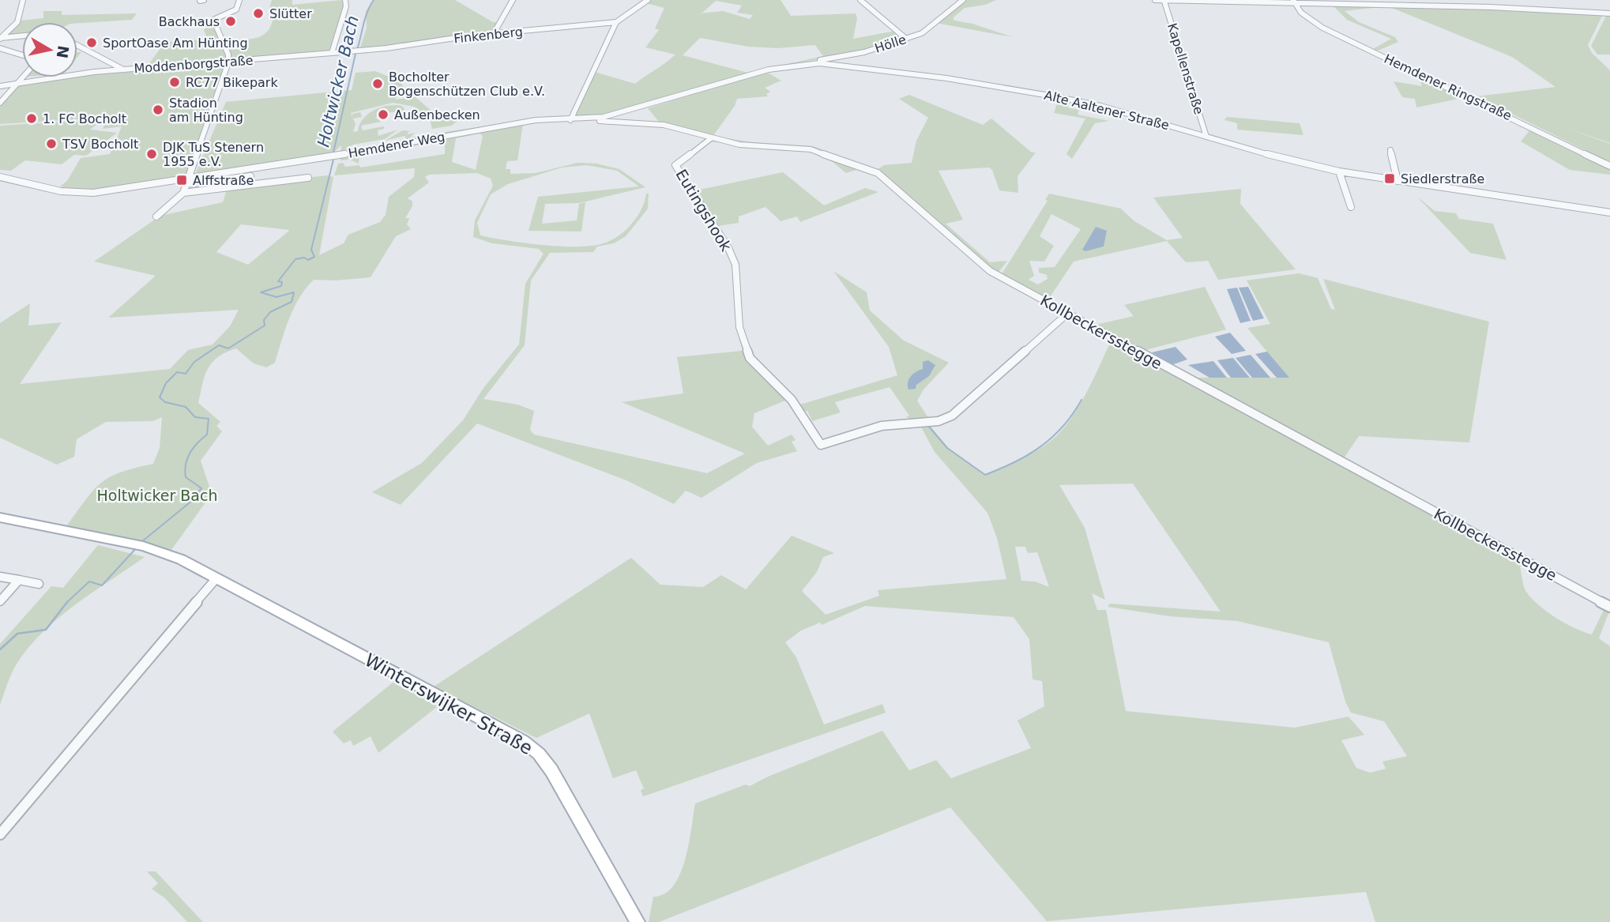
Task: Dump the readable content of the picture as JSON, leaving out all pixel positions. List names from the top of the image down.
{
  "streets": {
    "main road": ["Winterswijker Straße"],
    "street": [
      "Finkenberg",
      "Hölle",
      "Moddenborgstraße",
      "Kapellenstraße",
      "Hemdener Ringstraße",
      "Alte Aaltener Straße",
      "Hemdener Weg",
      "Eutingshook",
      "Kollbeckersstegge"
    ]
  },
  "crossings": [
    ["Finkenberg", "Moddenborgstraße"],
    ["Hölle", "Alte Aaltener Straße"],
    ["Kapellenstraße", "Alte Aaltener Straße"],
    ["Alte Aaltener Straße", "Hemdener Weg"],
    ["Alte Aaltener Straße", "Kollbeckersstegge"],
    ["Eutingshook", "Kollbeckersstegge"]
  ],
  "water": ["Holtwicker Bach"],
  "parks": ["Holtwicker Bach"],
  "places": {
    "other": [
      "Slütter",
      "Backhaus",
      "SportOase Am Hünting",
      "RC77 Bikepark",
      "Bocholter Bogenschützen Club e.V.",
      "Stadion am Hünting",
      "Außenbecken",
      "1. FC Bocholt",
      "TSV Bocholt",
      "DJK TuS Stenern 1955 e.V."
    ],
    "transit": ["Siedlerstraße", "Alffstraße"]
  },
  "north": "right"
}
